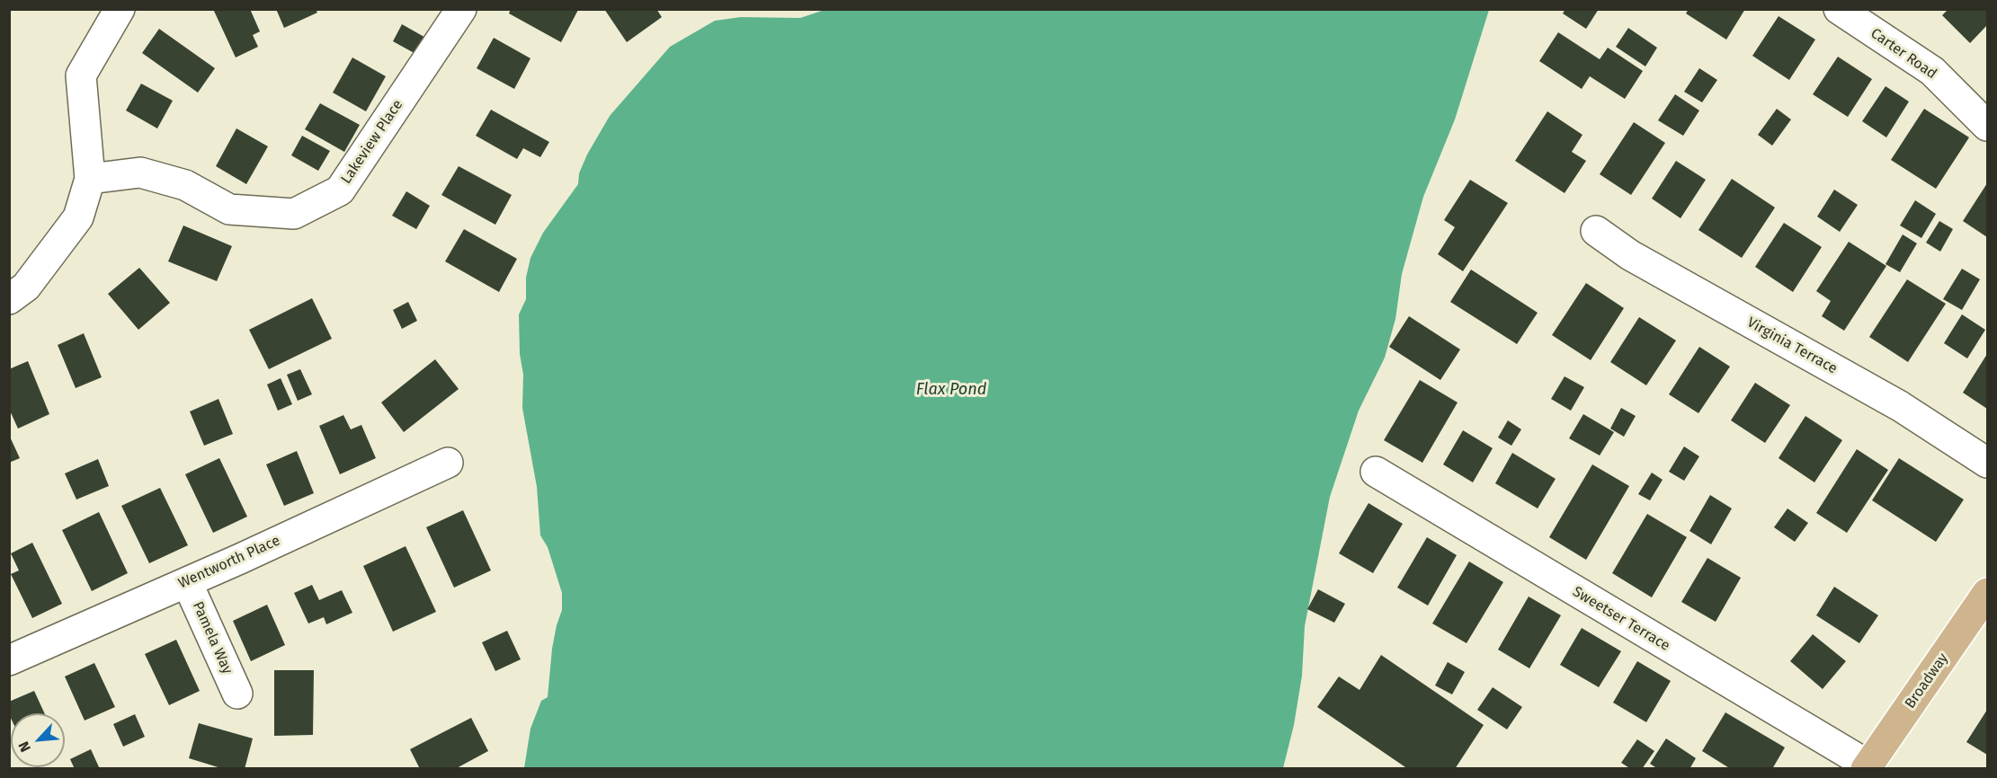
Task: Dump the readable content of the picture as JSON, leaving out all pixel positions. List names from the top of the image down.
{
  "streets": {
    "main road": ["Broadway"],
    "street": [
      "Carter Road",
      "Lakeview Place",
      "Virginia Terrace",
      "Wentworth Place",
      "Sweetser Terrace",
      "Pamela Way"
    ]
  },
  "crossings": [
    ["Wentworth Place", "Pamela Way"],
    ["Sweetser Terrace", "Broadway"]
  ],
  "water": ["Flax Pond"],
  "north": "bottom left"
}
